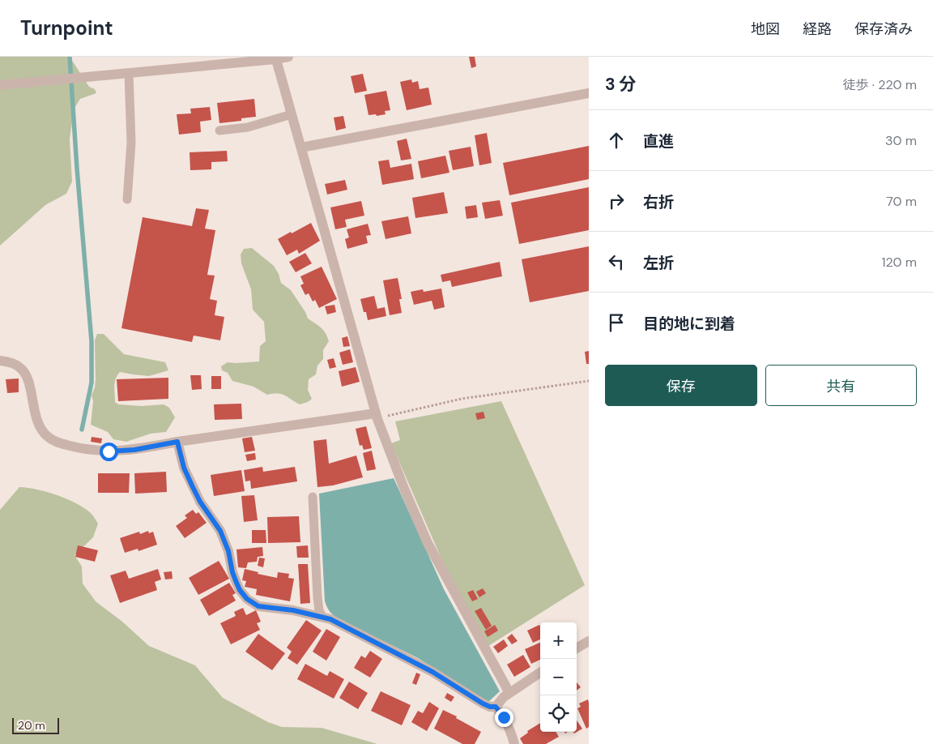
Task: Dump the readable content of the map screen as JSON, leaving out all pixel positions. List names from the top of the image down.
{
  "scale_bar": "20 m",
  "page": {
    "header": "Turnpoint",
    "nav": ["地図", "経路", "保存済み"],
    "heading": ["3 分", "徒歩 · 220 m"],
    "list": [
      ["直進", "30 m"],
      ["右折", "70 m"],
      ["左折", "120 m"],
      "目的地に到着"
    ],
    "buttons": ["保存", "共有"],
    "map_buttons": ["+", "−"],
    "scale": "20 m"
  }
}
